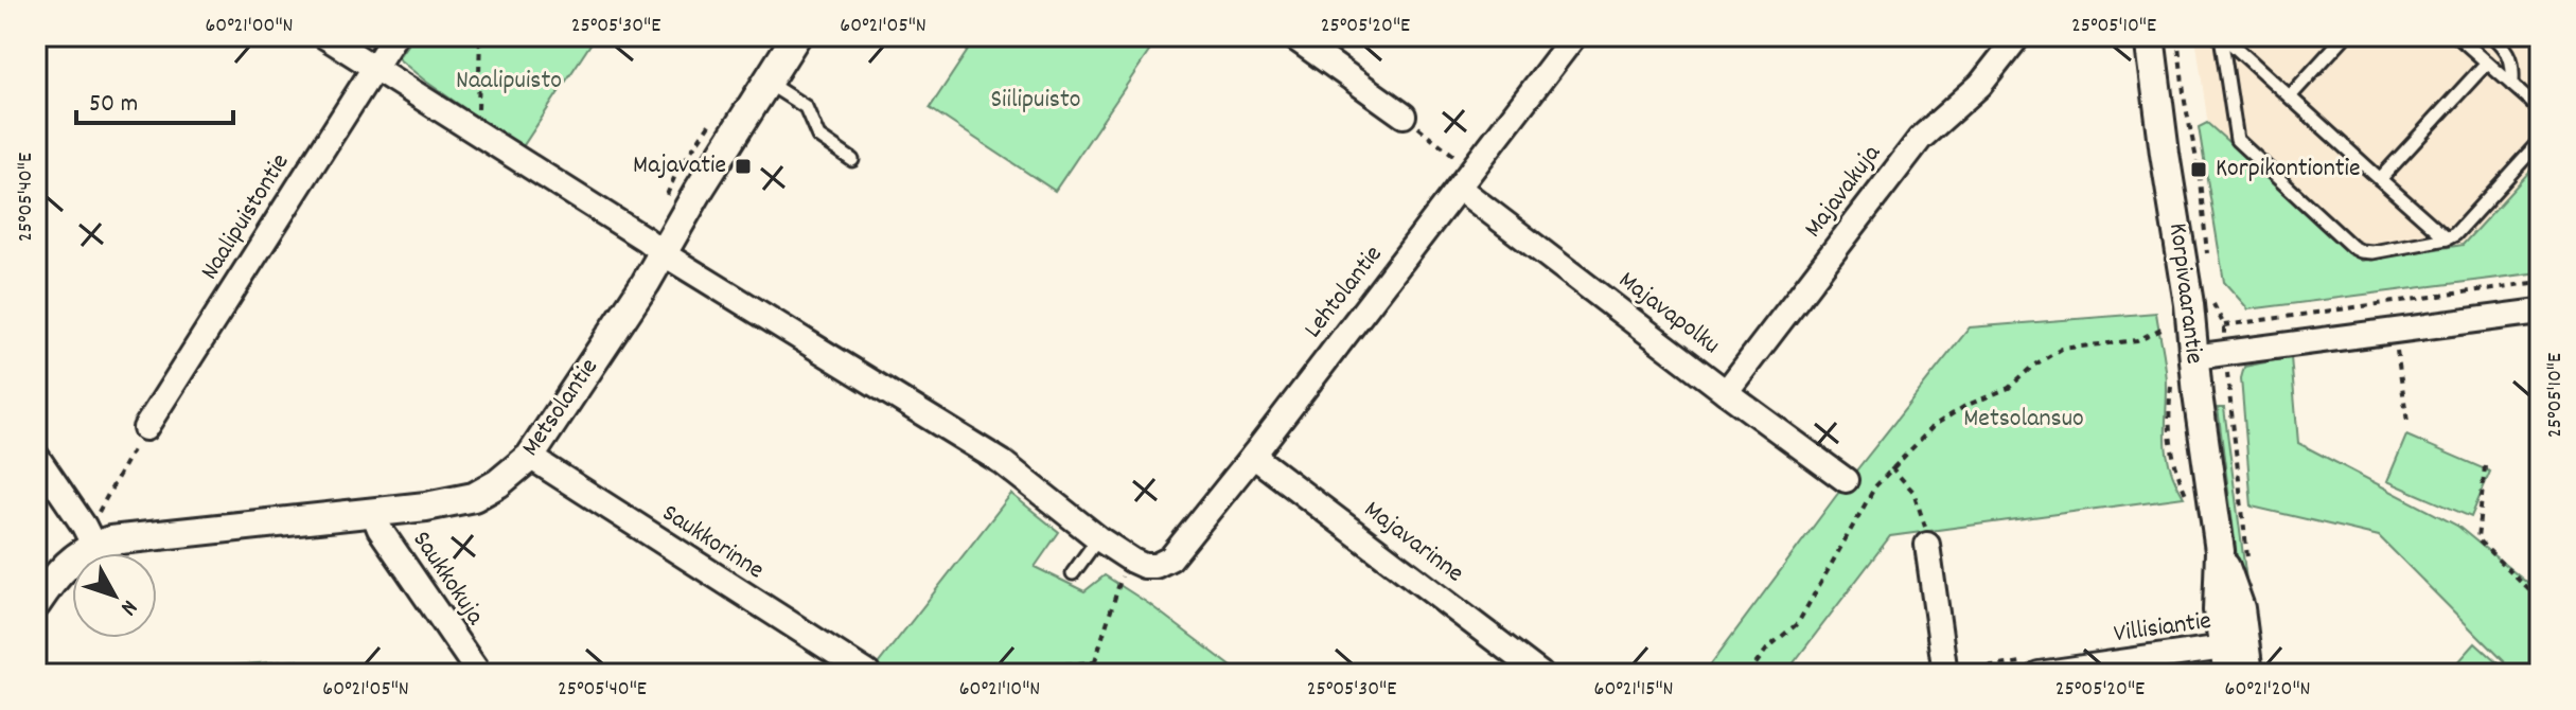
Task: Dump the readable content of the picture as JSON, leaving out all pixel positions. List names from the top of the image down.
{
  "streets": {
    "street": [
      "Majavakuja",
      "Naalipuistontie",
      "Lehtolantie",
      "Korpivaarantie",
      "Majavapolku",
      "Metsolantie",
      "Saukkorinne",
      "Majavarinne",
      "Saukkokuja",
      "Villisiantie"
    ]
  },
  "crossings": [
    ["Majavakuja", "Majavapolku"],
    ["Lehtolantie", "Majavapolku"],
    ["Lehtolantie", "Majavarinne"],
    ["Korpivaarantie", "Villisiantie"],
    ["Metsolantie", "Saukkorinne"],
    ["Metsolantie", "Saukkokuja"]
  ],
  "parks": ["Naalipuisto", "Siilipuisto", "Metsolansuo"],
  "places": {
    "transit": ["Majavatie", "Korpikontiontie"]
  },
  "scale_bar": "50 m",
  "north": "bottom right",
  "coordinates": [
    "60°21'00\"N",
    "25°05'30\"E",
    "60°21'05\"N",
    "25°05'20\"E",
    "25°05'10\"E",
    "25°05'40\"E",
    "60°21'10\"N",
    "60°21'15\"N",
    "60°21'20\"N"
  ]
}
